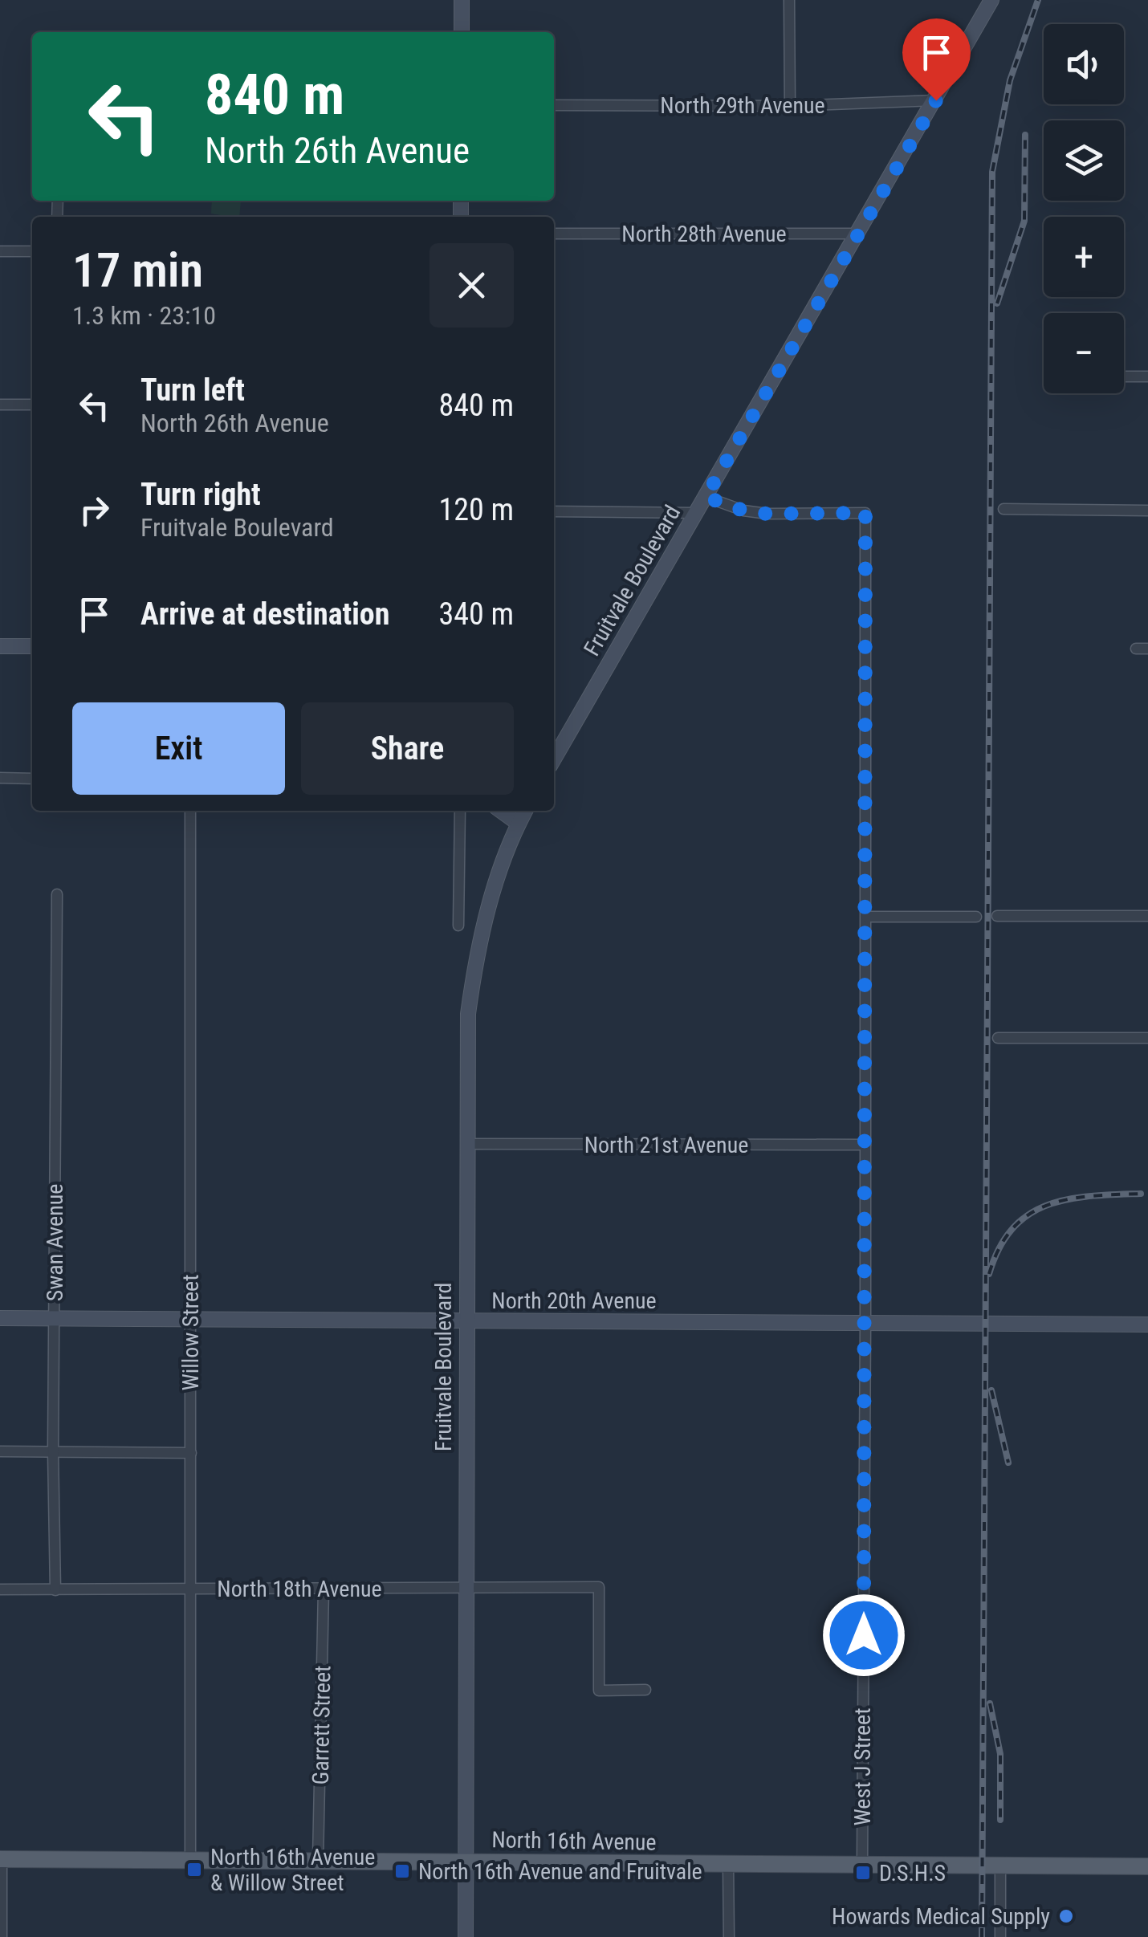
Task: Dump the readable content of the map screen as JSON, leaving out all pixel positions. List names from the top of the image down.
{
  "streets": {
    "main road": ["Fruitvale Boulevard", "North 20th Avenue", "North 16th Avenue"],
    "street": [
      "North 29th Avenue",
      "North 28th Avenue",
      "North 21st Avenue",
      "Swan Avenue",
      "Willow Street",
      "North 18th Avenue",
      "Garrett Street",
      "West J Street"
    ]
  },
  "crossings": [
    ["North 29th Avenue", "Fruitvale Boulevard"],
    ["North 28th Avenue", "Fruitvale Boulevard"],
    ["Fruitvale Boulevard", "North 21st Avenue"],
    ["Fruitvale Boulevard", "North 20th Avenue"],
    ["Fruitvale Boulevard", "North 18th Avenue"],
    ["Fruitvale Boulevard", "West J Street"],
    ["Fruitvale Boulevard", "North 16th Avenue"],
    ["North 21st Avenue", "West J Street"],
    ["Swan Avenue", "North 20th Avenue"],
    ["Swan Avenue", "North 18th Avenue"],
    ["North 20th Avenue", "Willow Street"],
    ["North 20th Avenue", "West J Street"],
    ["Willow Street", "North 18th Avenue"],
    ["Willow Street", "North 16th Avenue"],
    ["North 18th Avenue", "Garrett Street"],
    ["Garrett Street", "North 16th Avenue"],
    ["West J Street", "North 16th Avenue"]
  ],
  "places": {
    "transit": ["North 16th Avenue & Willow Street", "North 16th Avenue and Fruitvale", "D.S.H.S"],
    "other": ["Howards Medical Supply"]
  },
  "page": {
    "map_buttons": ["+", "−"],
    "turn": ["840 m", "North 26th Avenue"],
    "heading": ["17 min", "1.3 km · 23:10"],
    "list": [
      {
        "name": "Turn left",
        "note": "North 26th Avenue",
        "value": "840 m"
      },
      {
        "name": "Turn right",
        "note": "Fruitvale Boulevard",
        "value": "120 m"
      },
      {
        "name": "Arrive at destination",
        "value": "340 m"
      }
    ],
    "buttons": ["Exit", "Share"]
  }
}
